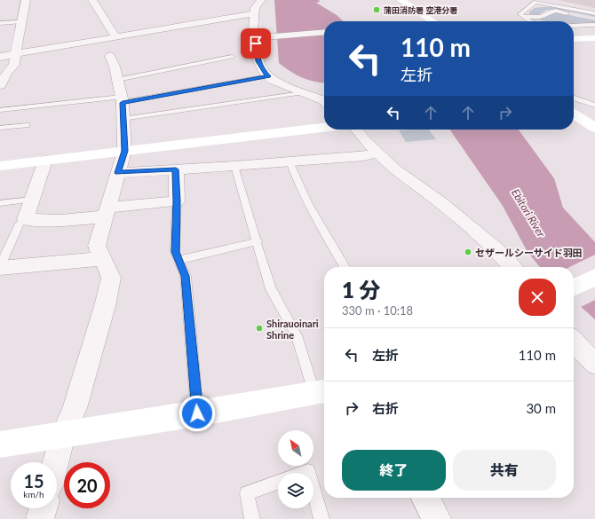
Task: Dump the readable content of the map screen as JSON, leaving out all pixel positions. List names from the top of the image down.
{
  "water": ["Ebitori River"],
  "places": ["蒲田消防署 空港分署", "セザールシーサイド羽田", "Shirauoinari Shrine"],
  "north": "top left",
  "page": {
    "turn": ["110 m", "左折"],
    "heading": ["1 分", "330 m · 10:18"],
    "list": [
      {
        "name": "左折",
        "value": "110 m"
      },
      {
        "name": "右折",
        "value": "30 m"
      }
    ],
    "buttons": ["終了", "共有"],
    "speed": "15 km/h",
    "limit": "20"
  }
}
